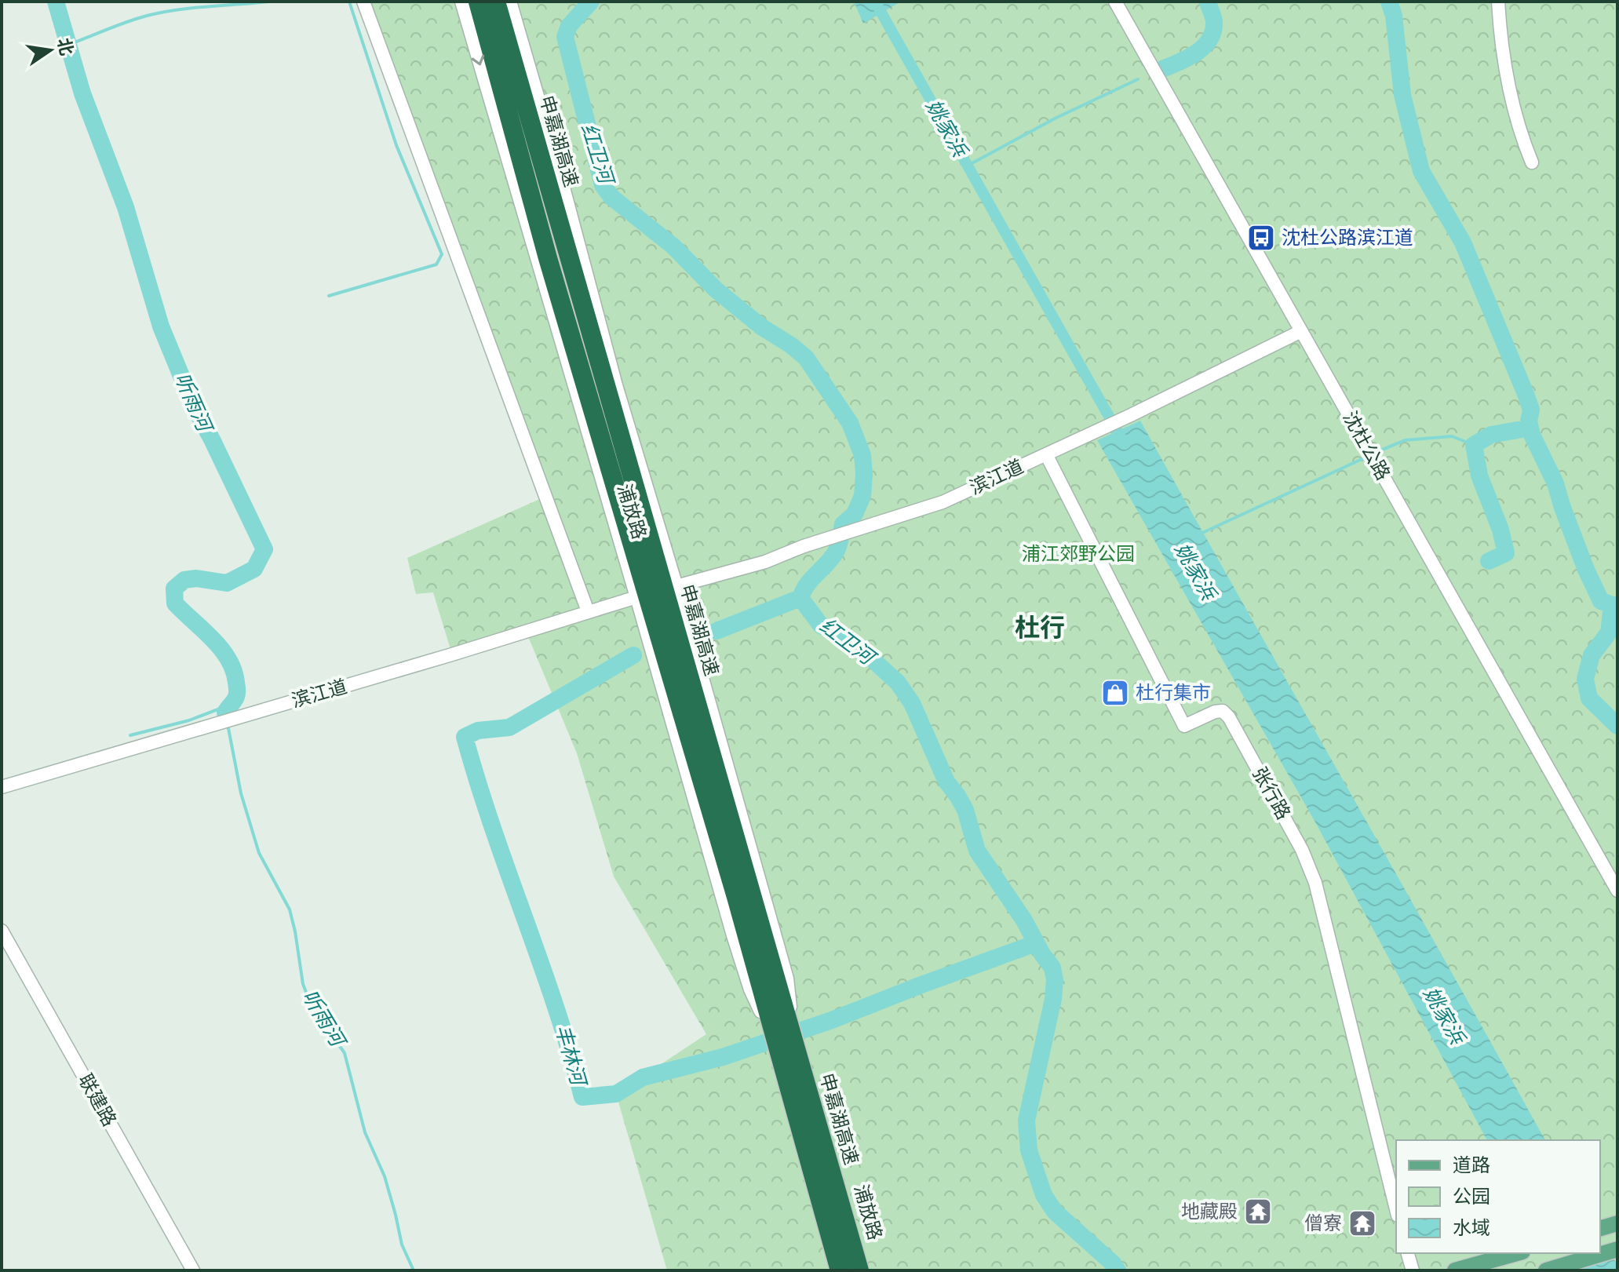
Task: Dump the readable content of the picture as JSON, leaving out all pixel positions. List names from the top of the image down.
{
  "streets": {
    "highway": ["申嘉湖高速"],
    "main road": ["浦放路"],
    "street": [
      "沈杜公路",
      "滨江道",
      "张行路",
      "联建路"
    ]
  },
  "crossings": [
    ["申嘉湖高速", "浦放路"],
    ["沈杜公路", "滨江道"],
    ["滨江道", "浦放路"],
    ["滨江道", "张行路"]
  ],
  "districts": ["杜行"],
  "water": [
    "姚家浜",
    "红卫河",
    "听雨河",
    "丰林河"
  ],
  "parks": ["浦江郊野公园"],
  "places": {
    "bus stop": ["沈杜公路滨江道"],
    "shop": ["杜行集市"],
    "temple": ["地藏殿", "僧寮"]
  },
  "legend": ["道路", "公园", "水域"],
  "north": "right"
}
